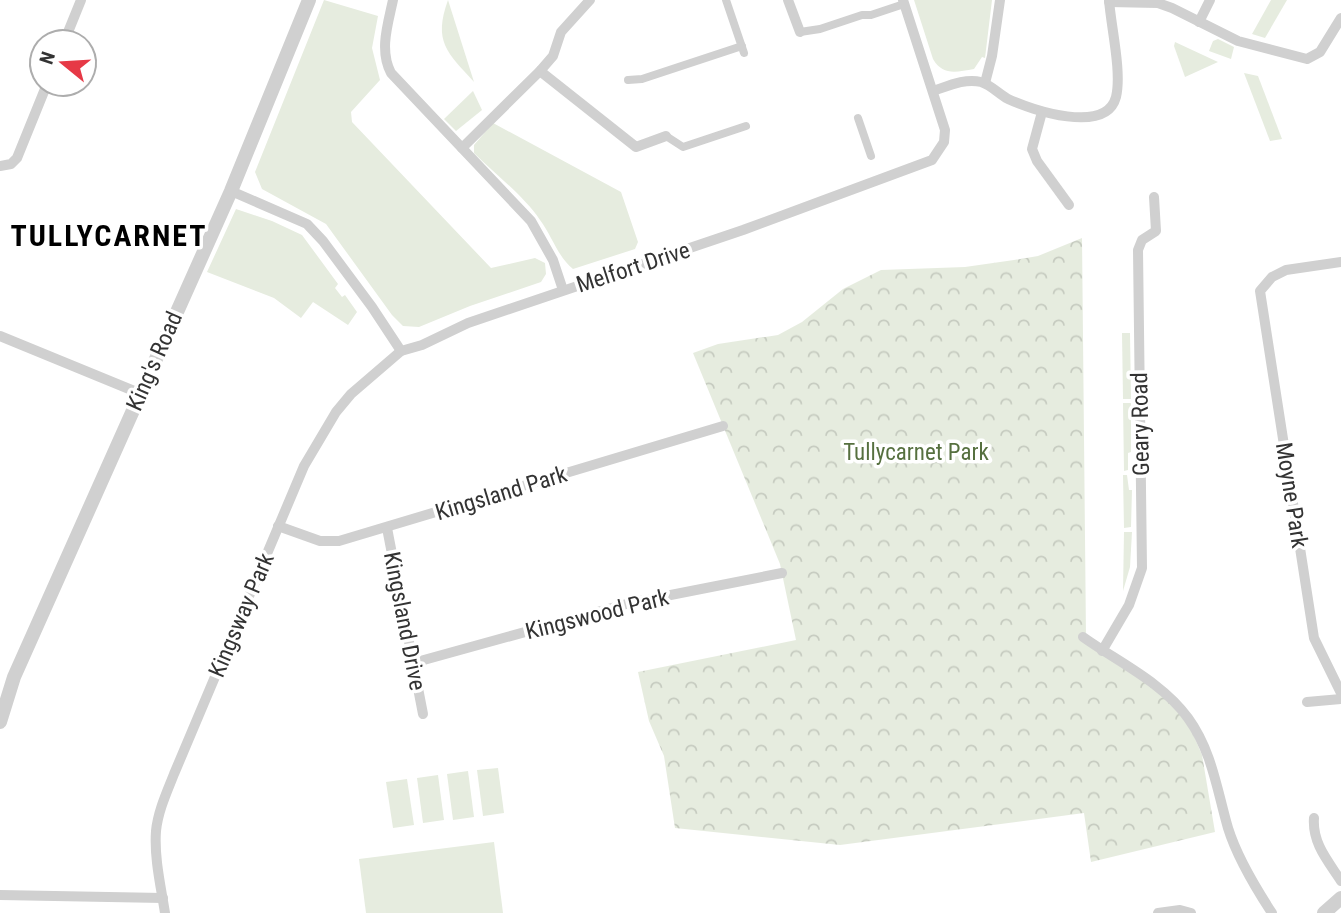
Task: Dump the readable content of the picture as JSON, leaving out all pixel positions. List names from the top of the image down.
{
  "streets": {
    "street": [
      "Melfort Drive",
      "King's Road",
      "Geary Road",
      "Kingsland Park",
      "Moyne Park",
      "Kingswood Park",
      "Kingsway Park",
      "Kingsland Drive"
    ]
  },
  "crossings": [
    ["Melfort Drive", "Kingsway Park"],
    ["Kingsland Park", "Kingsway Park"],
    ["Kingsland Park", "Kingsland Drive"],
    ["Kingswood Park", "Kingsland Drive"]
  ],
  "districts": ["TULLYCARNET"],
  "parks": ["Tullycarnet Park"],
  "north": "left"
}
